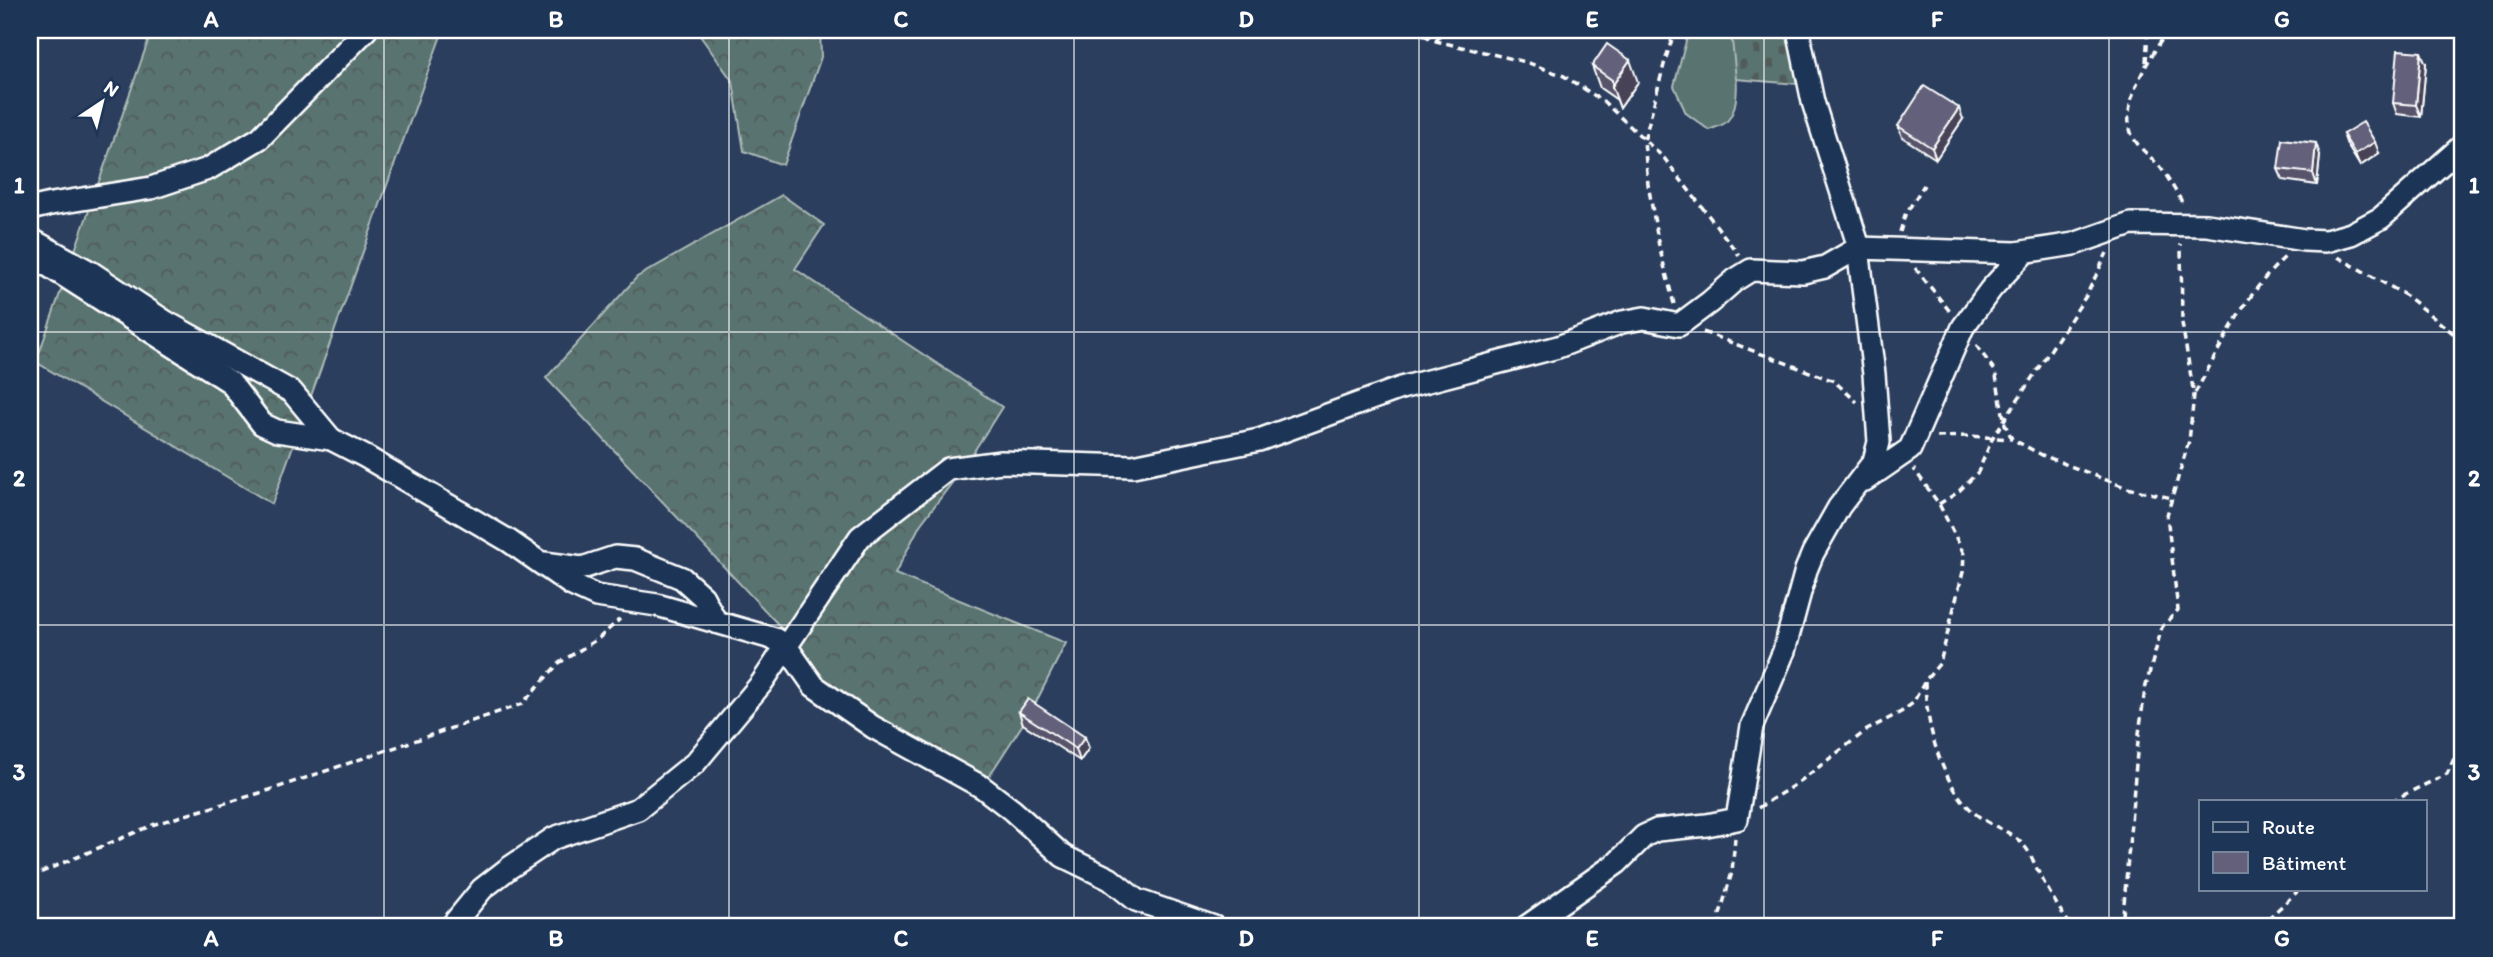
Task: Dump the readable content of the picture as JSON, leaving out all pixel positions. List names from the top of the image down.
{
  "legend": ["Route", "Bâtiment"],
  "north": "top right",
  "grid": {
    "columns": [
      "A",
      "B",
      "C",
      "D",
      "E",
      "F",
      "G"
    ],
    "rows": ["1", "2", "3"]
  }
}
